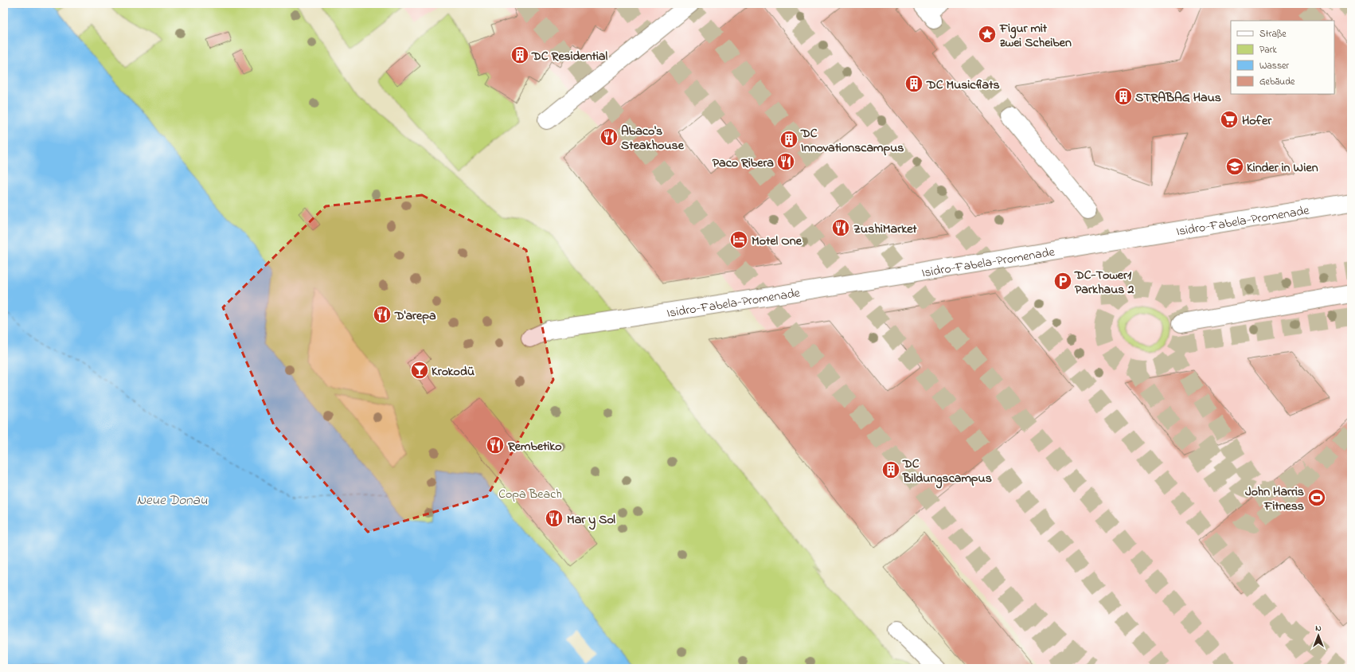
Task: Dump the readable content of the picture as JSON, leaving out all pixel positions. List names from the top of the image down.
{
  "streets": {
    "street": ["Isidro-Fabela-Promenade"]
  },
  "water": ["Neue Donau"],
  "parks": ["Copa Beach"],
  "places": {
    "place": ["Figur mit zwei Scheiben"],
    "building": [
      "DC Residential",
      "DC Musicflats",
      "STRABAG Haus",
      "DC Innovationscampus",
      "DC Bildungscampus"
    ],
    "supermarket": ["Hofer"],
    "restaurant": [
      "Abaco's Steakhouse",
      "Paco Ribera",
      "ZushiMarket",
      "D'arepa",
      "Rembetiko",
      "Mar y Sol"
    ],
    "school or university": ["Kinder in Wien"],
    "hotel": ["Motel One"],
    "parking": ["DC-Tower1 Parkhaus 2"],
    "bar": ["Krokodü"],
    "sports": ["John Harris Fitness"]
  },
  "legend": [
    "Straße",
    "Park",
    "Wasser",
    "Gebäude"
  ],
  "north": "top"
}
